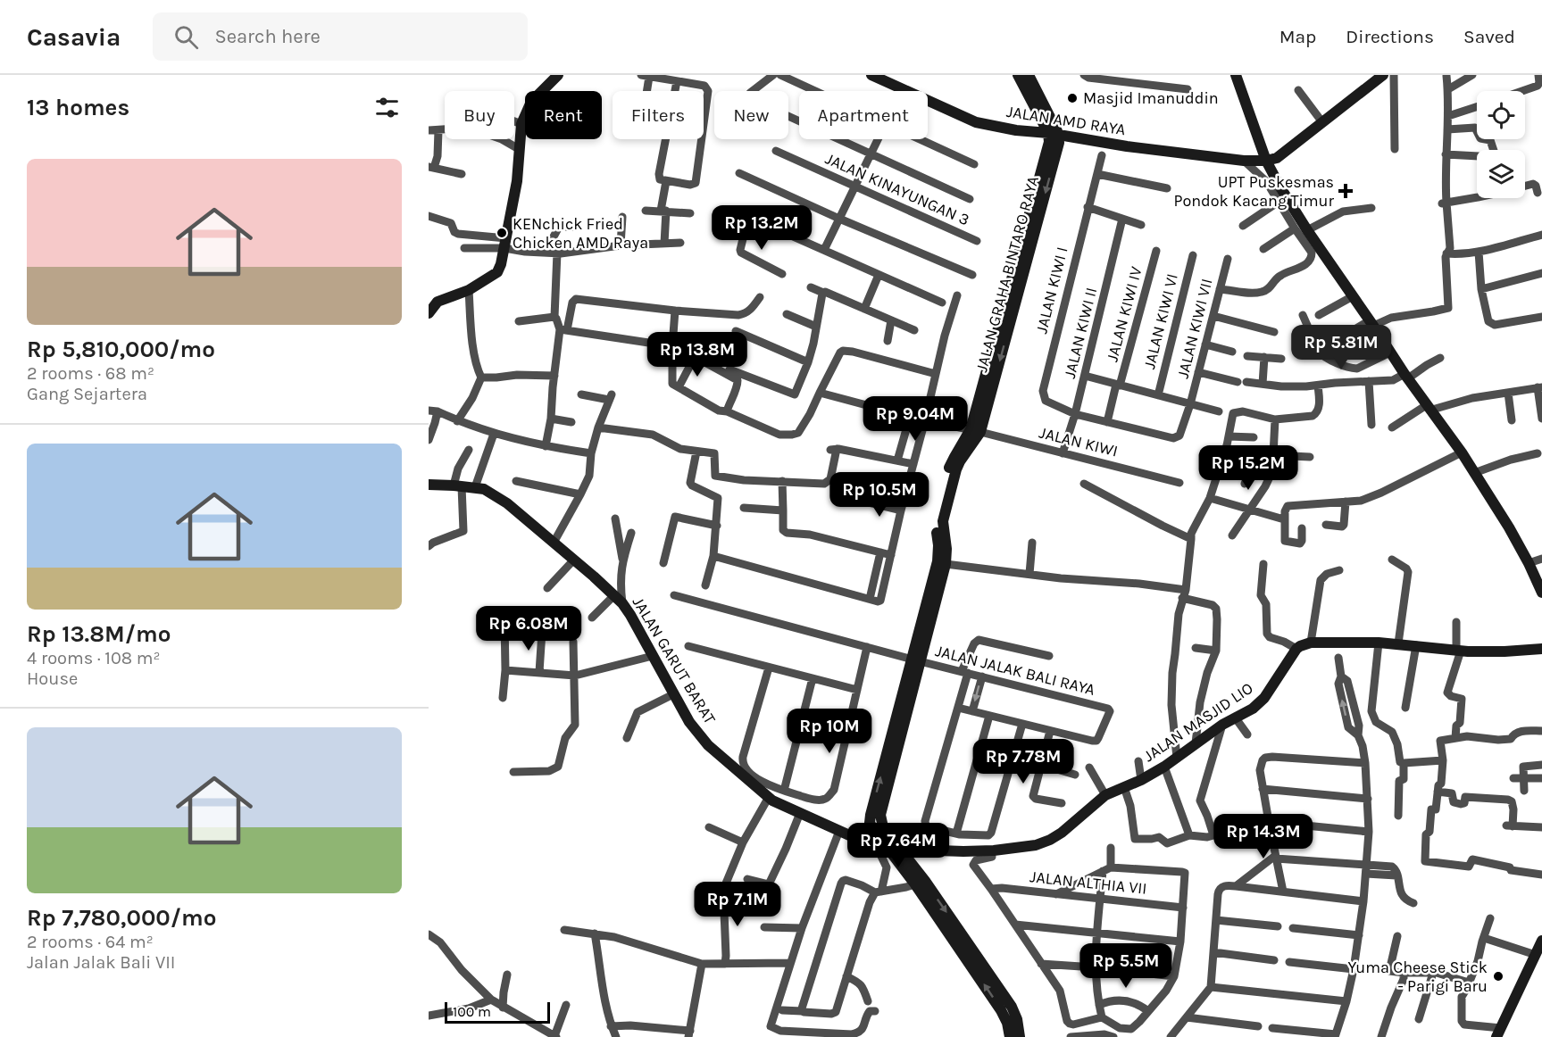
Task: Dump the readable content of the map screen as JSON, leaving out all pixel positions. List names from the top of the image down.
{
  "streets": {
    "street": [
      "JALAN AMD RAYA",
      "JALAN KINAYUNGAN 3",
      "JALAN GRAHA BINTARO RAYA",
      "JALAN KIWI I",
      "JALAN KIWI IV",
      "JALAN KIWI VI",
      "JALAN KIWI VII",
      "JALAN KIWI II",
      "JALAN KIWI",
      "JALAN GARUT BARAT",
      "JALAN JALAK BALI RAYA",
      "JALAN MASJID LIO",
      "JALAN ALTHIA VII"
    ]
  },
  "crossings": [
    ["JALAN AMD RAYA", "JALAN GRAHA BINTARO RAYA"],
    ["JALAN GRAHA BINTARO RAYA", "JALAN KIWI"],
    ["JALAN GRAHA BINTARO RAYA", "JALAN GARUT BARAT"],
    ["JALAN GRAHA BINTARO RAYA", "JALAN JALAK BALI RAYA"],
    ["JALAN GRAHA BINTARO RAYA", "JALAN MASJID LIO"],
    ["JALAN KIWI I", "JALAN KIWI IV"],
    ["JALAN KIWI I", "JALAN KIWI VII"],
    ["JALAN KIWI I", "JALAN KIWI II"],
    ["JALAN KIWI IV", "JALAN KIWI VII"],
    ["JALAN KIWI II", "JALAN KIWI"],
    ["JALAN GARUT BARAT", "JALAN MASJID LIO"]
  ],
  "places": {
    "other": ["Masjid Imanuddin", "KENchick Fried Chicken AMD Raya", "Yuma Cheese Stick - Parigi Baru"],
    "health": ["UPT Puskesmas Pondok Kacang Timur"]
  },
  "scale_bar": "100 m",
  "page": {
    "header": "Casavia",
    "search": "Search here",
    "nav": ["Map", "Directions", "Saved"],
    "heading": "13 homes",
    "chip": [
      "Buy",
      "Rent",
      "Filters",
      "New",
      "Apartment"
    ],
    "list": [
      {
        "name": "Rp 5,810,000/mo",
        "note": "2 rooms · 68 m² · Gang Sejartera"
      },
      {
        "name": "Rp 13.8M/mo",
        "note": "4 rooms · 108 m² · House"
      },
      {
        "name": "Rp 7,780,000/mo",
        "note": "2 rooms · 64 m² · Jalan Jalak Bali VII"
      }
    ],
    "price": [
      "Rp 13.2M",
      "Rp 5.81M",
      "Rp 13.8M",
      "Rp 9.04M",
      "Rp 15.2M",
      "Rp 10.5M",
      "Rp 6.08M",
      "Rp 10M",
      "Rp 7.78M",
      "Rp 14.3M",
      "Rp 7.64M",
      "Rp 7.1M",
      "Rp 5.5M"
    ],
    "scale": "100 m"
  }
}
